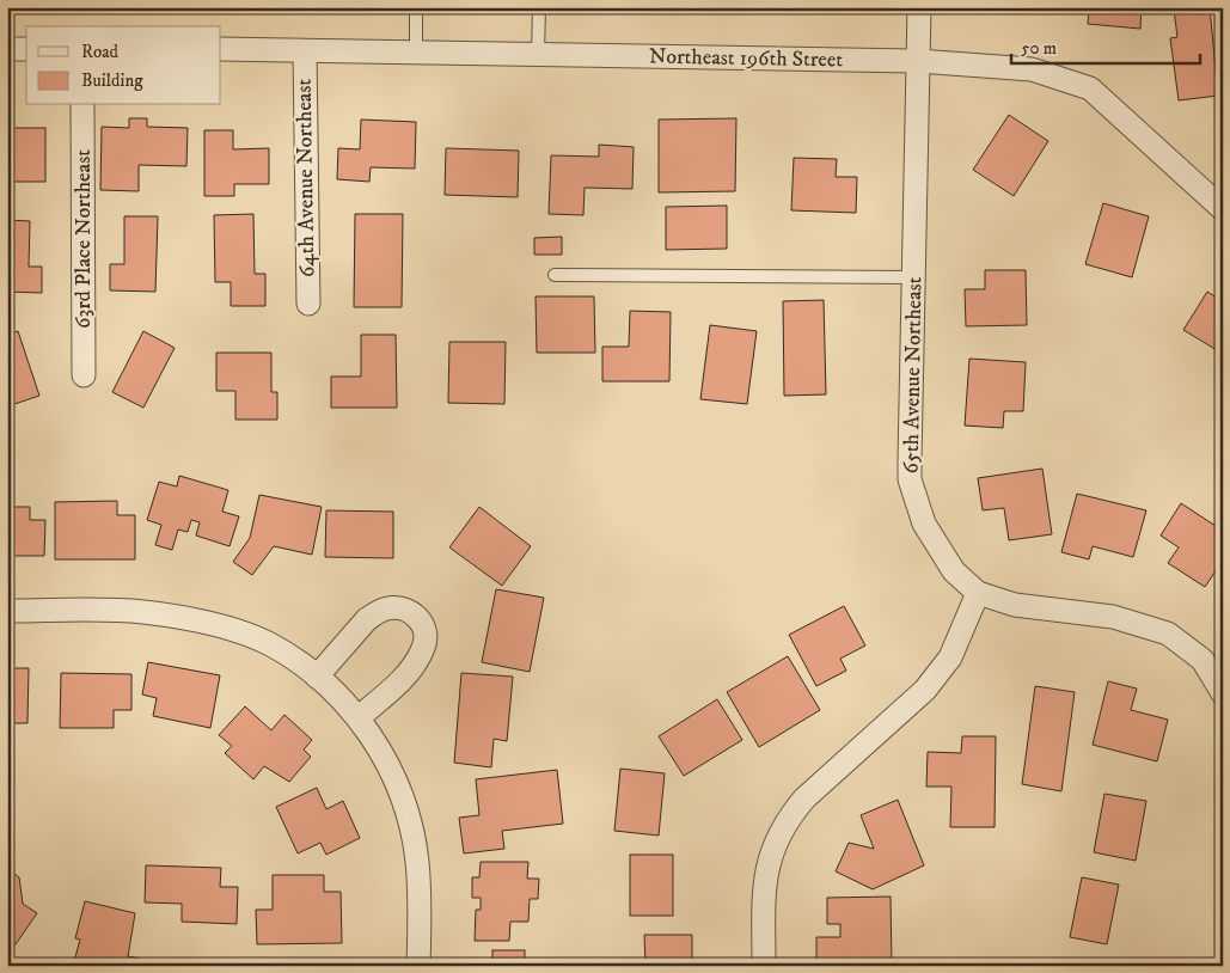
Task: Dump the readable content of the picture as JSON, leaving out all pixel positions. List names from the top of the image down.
{
  "streets": {
    "street": [
      "Northeast 196th Street",
      "64th Avenue Northeast",
      "63rd Place Northeast",
      "65th Avenue Northeast"
    ]
  },
  "crossings": [
    ["Northeast 196th Street", "64th Avenue Northeast"],
    ["Northeast 196th Street", "65th Avenue Northeast"]
  ],
  "legend": ["Road", "Building"],
  "scale_bar": "50 m"
}
